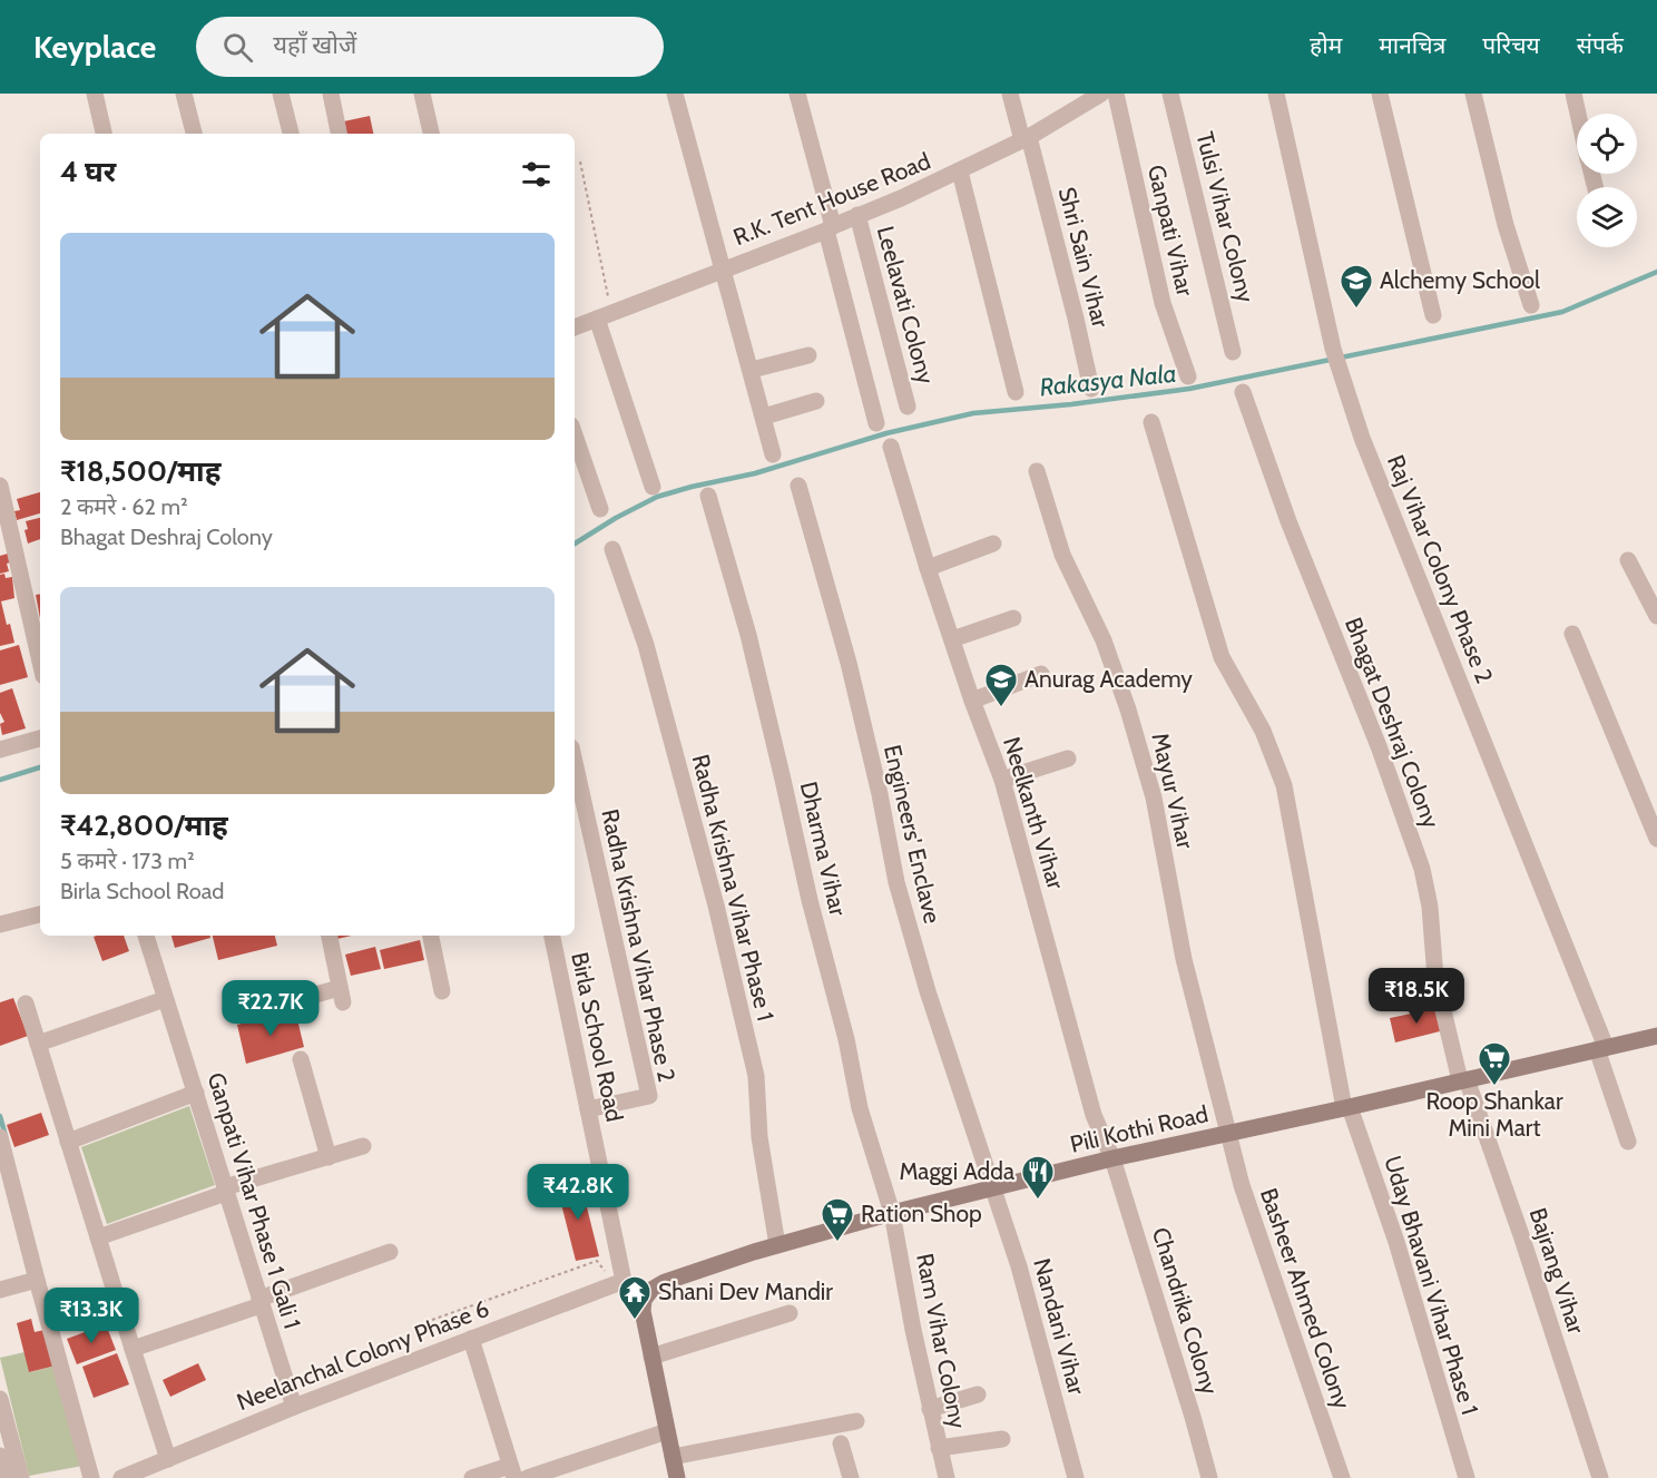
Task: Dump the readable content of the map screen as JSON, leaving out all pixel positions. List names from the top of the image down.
{
  "streets": {
    "street": [
      "R.K. Tent House Road",
      "Tulsi Vihar Colony",
      "Ganpati Vihar",
      "Shri Sain Vihar",
      "Leelavati Colony",
      "Raj Vihar Colony Phase 2",
      "Bhagat Deshraj Colony",
      "Mayur Vihar",
      "Neelkanth Vihar",
      "Engineers' Enclave",
      "Dharma Vihar",
      "Radha Krishna Vihar Phase 1",
      "Radha Krishna Vihar Phase 2",
      "Birla School Road",
      "Pili Kothi Road",
      "Ganpati Vihar Phase 1 Gali 1",
      "Bajrang Vihar",
      "Uday Bhavani Vihar Phase 1",
      "Basheer Ahmed Colony",
      "Chandrika Colony",
      "Nandani Vihar",
      "Ram Vihar Colony",
      "Neelanchal Colony Phase 6"
    ]
  },
  "crossings": [
    ["R.K. Tent House Road", "Shri Sain Vihar"],
    ["R.K. Tent House Road", "Leelavati Colony"],
    ["Raj Vihar Colony Phase 2", "Pili Kothi Road"],
    ["Bhagat Deshraj Colony", "Pili Kothi Road"],
    ["Bhagat Deshraj Colony", "Bajrang Vihar"],
    ["Mayur Vihar", "Pili Kothi Road"],
    ["Mayur Vihar", "Basheer Ahmed Colony"],
    ["Neelkanth Vihar", "Pili Kothi Road"],
    ["Neelkanth Vihar", "Chandrika Colony"],
    ["Engineers' Enclave", "Pili Kothi Road"],
    ["Engineers' Enclave", "Nandani Vihar"],
    ["Dharma Vihar", "Pili Kothi Road"],
    ["Dharma Vihar", "Ram Vihar Colony"],
    ["Radha Krishna Vihar Phase 1", "Pili Kothi Road"],
    ["Radha Krishna Vihar Phase 2", "Birla School Road"],
    ["Birla School Road", "Neelanchal Colony Phase 6"],
    ["Pili Kothi Road", "Bajrang Vihar"],
    ["Pili Kothi Road", "Uday Bhavani Vihar Phase 1"],
    ["Pili Kothi Road", "Basheer Ahmed Colony"],
    ["Pili Kothi Road", "Chandrika Colony"],
    ["Pili Kothi Road", "Nandani Vihar"],
    ["Pili Kothi Road", "Ram Vihar Colony"],
    ["Ganpati Vihar Phase 1 Gali 1", "Neelanchal Colony Phase 6"]
  ],
  "water": ["Rakasya Nala"],
  "places": {
    "school or university": ["Alchemy School", "Anurag Academy"],
    "supermarket": ["Roop Shankar Mini Mart", "Ration Shop"],
    "restaurant": ["Maggi Adda"],
    "temple": ["Shani Dev Mandir"]
  },
  "page": {
    "header": "Keyplace",
    "search": "यहाँ खोजें",
    "nav": [
      "होम",
      "मानचित्र",
      "परिचय",
      "संपर्क"
    ],
    "heading": "4 घर",
    "list": [
      {
        "name": "₹18,500/माह",
        "note": "2 कमरे · 62 m² · Bhagat Deshraj Colony"
      },
      {
        "name": "₹42,800/माह",
        "note": "5 कमरे · 173 m² · Birla School Road"
      }
    ],
    "price": [
      "₹18.5K",
      "₹22.7K",
      "₹42.8K",
      "₹13.3K"
    ]
  }
}
